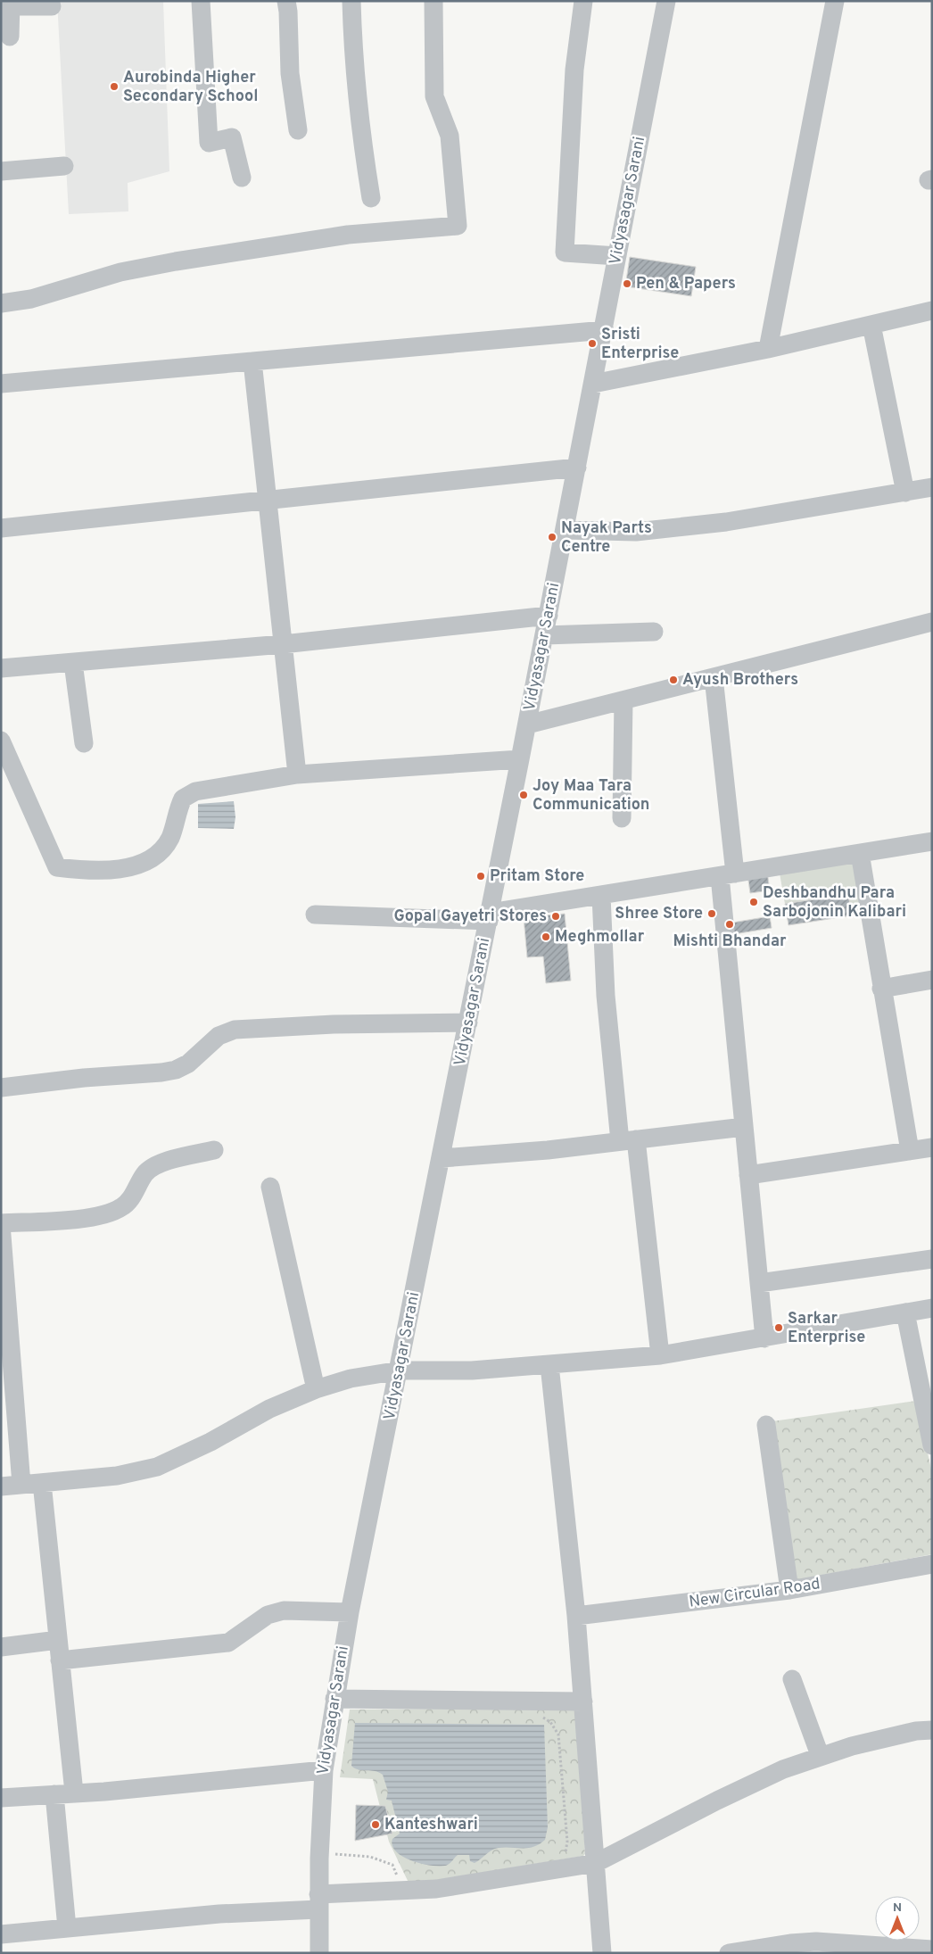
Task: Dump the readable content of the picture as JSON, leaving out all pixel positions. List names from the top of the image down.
{
  "streets": {
    "street": ["Vidyasagar Sarani", "New Circular Road"]
  },
  "places": [
    "Aurobinda Higher Secondary School",
    "Pen & Papers",
    "Sristi Enterprise",
    "Nayak Parts Centre",
    "Ayush Brothers",
    "Joy Maa Tara Communication",
    "Pritam Store",
    "Deshbandhu Para Sarbojonin Kalibari",
    "Shree Store",
    "Gopal Gayetri Stores",
    "Mishti Bhandar",
    "Meghmollar",
    "Sarkar Enterprise",
    "Kanteshwari"
  ],
  "north": "top"
}
